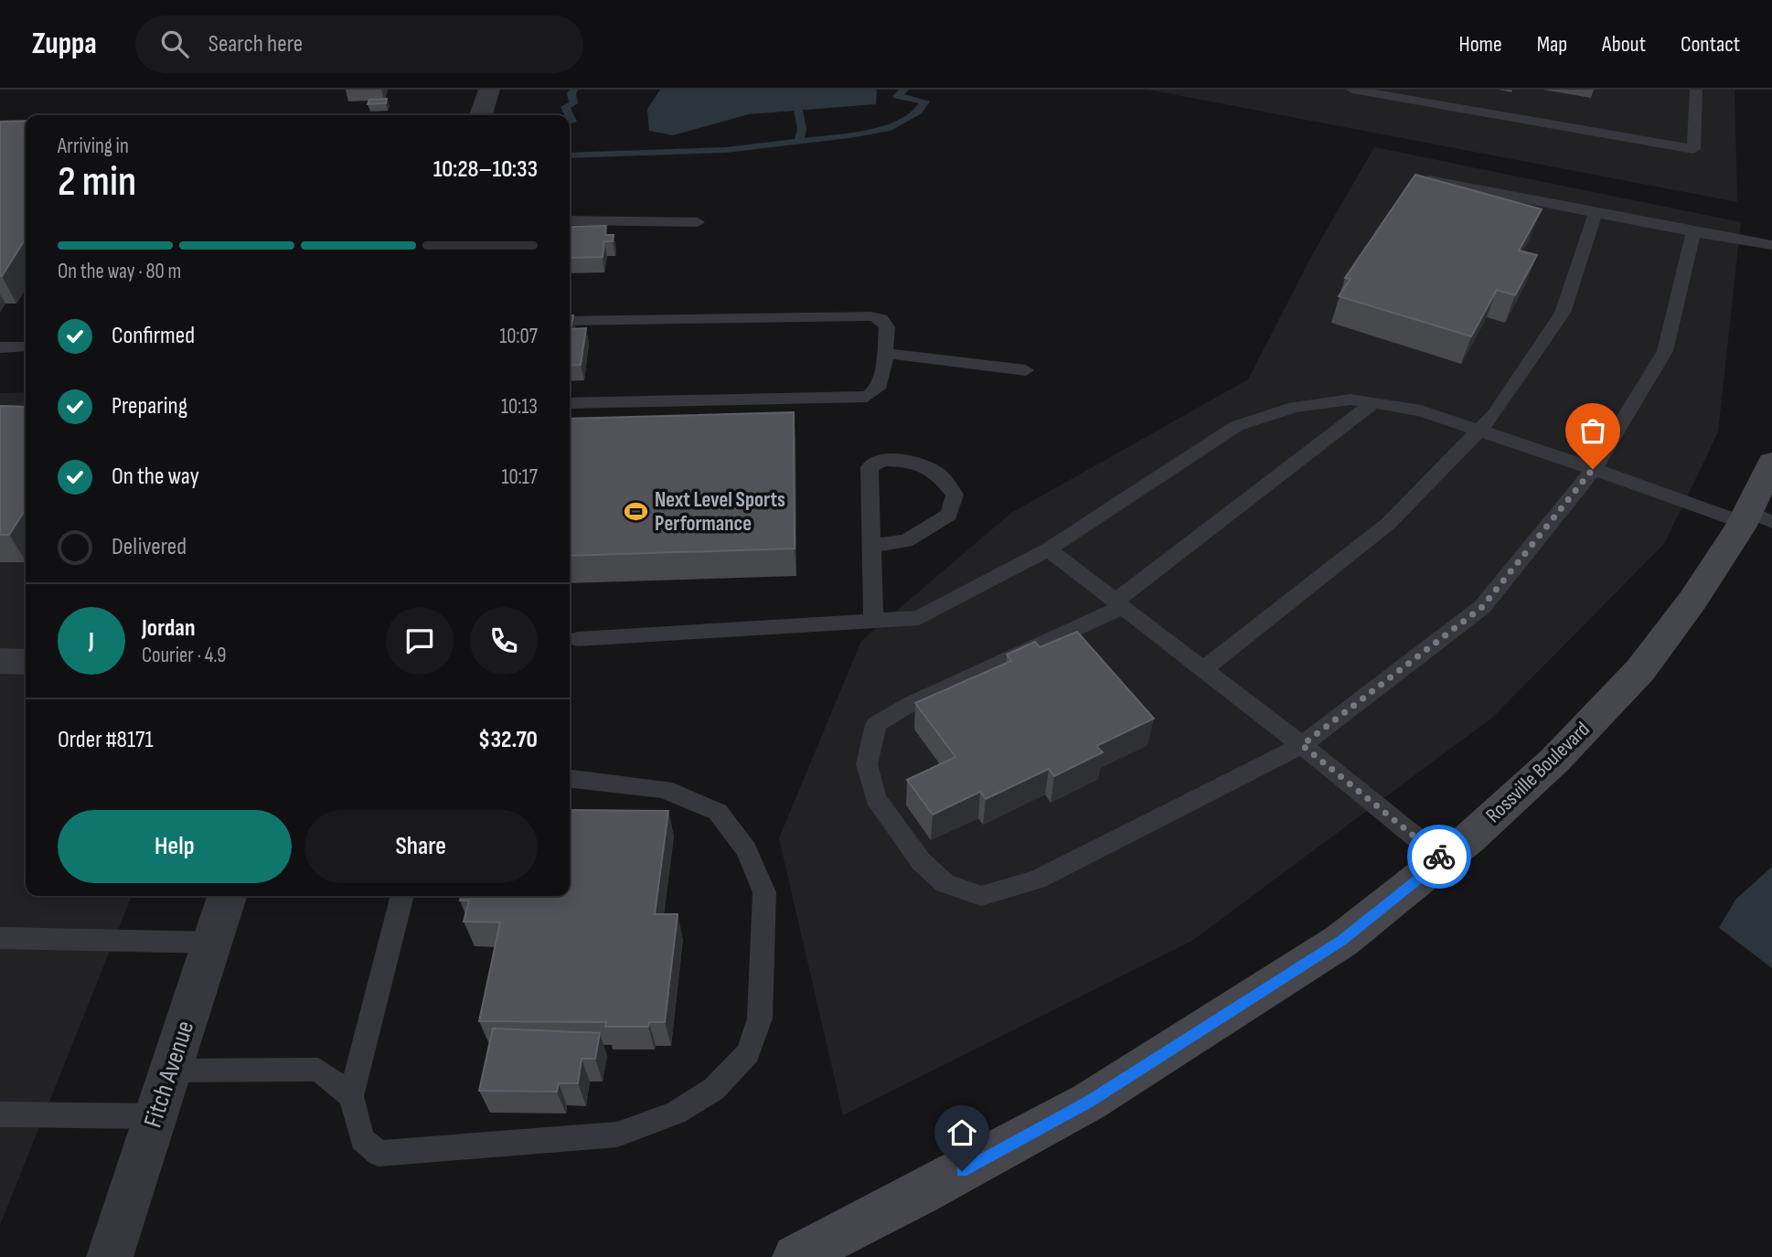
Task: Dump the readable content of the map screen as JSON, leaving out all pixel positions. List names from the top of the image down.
{
  "streets": {
    "main road": ["Rossville Boulevard"],
    "street": ["Fitch Avenue"]
  },
  "places": {
    "sports": ["Next Level Sports Performance"]
  },
  "page": {
    "header": "Zuppa",
    "search": "Search here",
    "nav": [
      "Home",
      "Map",
      "About",
      "Contact"
    ],
    "heading": ["2 min", "Arriving in", "10:28–10:33"],
    "panel": [
      "Jordan",
      "Courier · 4.9",
      "Order #8171",
      "$32.70"
    ],
    "bar": "On the way · 80 m",
    "list": [
      ["Confirmed", "10:07"],
      ["Preparing", "10:13"],
      ["On the way", "10:17"],
      "Delivered"
    ],
    "round": "J",
    "buttons": ["Help", "Share"]
  }
}
